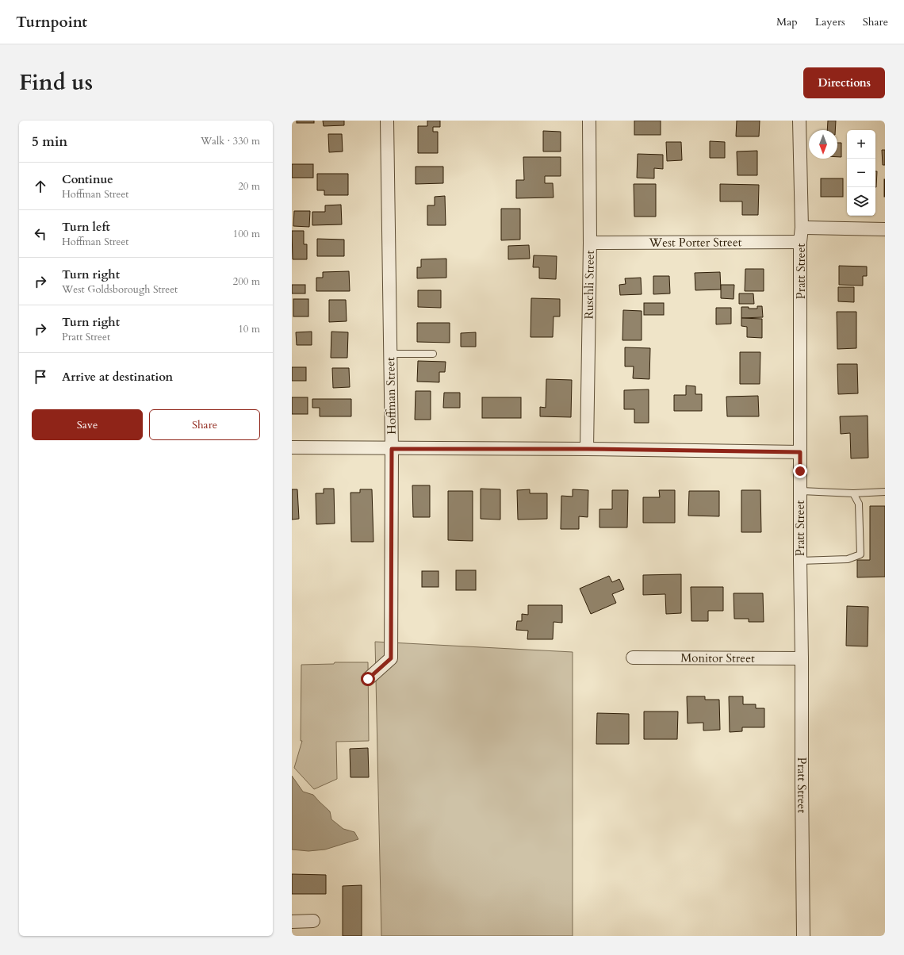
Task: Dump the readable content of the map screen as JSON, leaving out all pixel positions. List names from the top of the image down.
{
  "streets": {
    "street": [
      "West Porter Street",
      "Pratt Street",
      "Ruschli Street",
      "Hoffman Street",
      "Monitor Street"
    ]
  },
  "crossings": [
    ["West Porter Street", "Pratt Street"],
    ["West Porter Street", "Ruschli Street"],
    ["Pratt Street", "Monitor Street"]
  ],
  "north": "bottom",
  "page": {
    "header": "Turnpoint",
    "nav": ["Map", "Layers", "Share"],
    "title": "Find us",
    "buttons": [
      "Directions",
      ["Save", "Share"]
    ],
    "heading": ["5 min", "Walk · 330 m"],
    "map_buttons": ["+", "−"],
    "list": [
      ["Continue", "Hoffman Street", "20 m"],
      ["Turn left", "Hoffman Street", "100 m"],
      ["Turn right", "West Goldsborough Street", "200 m"],
      ["Turn right", "Pratt Street", "10 m"],
      "Arrive at destination"
    ]
  }
}
